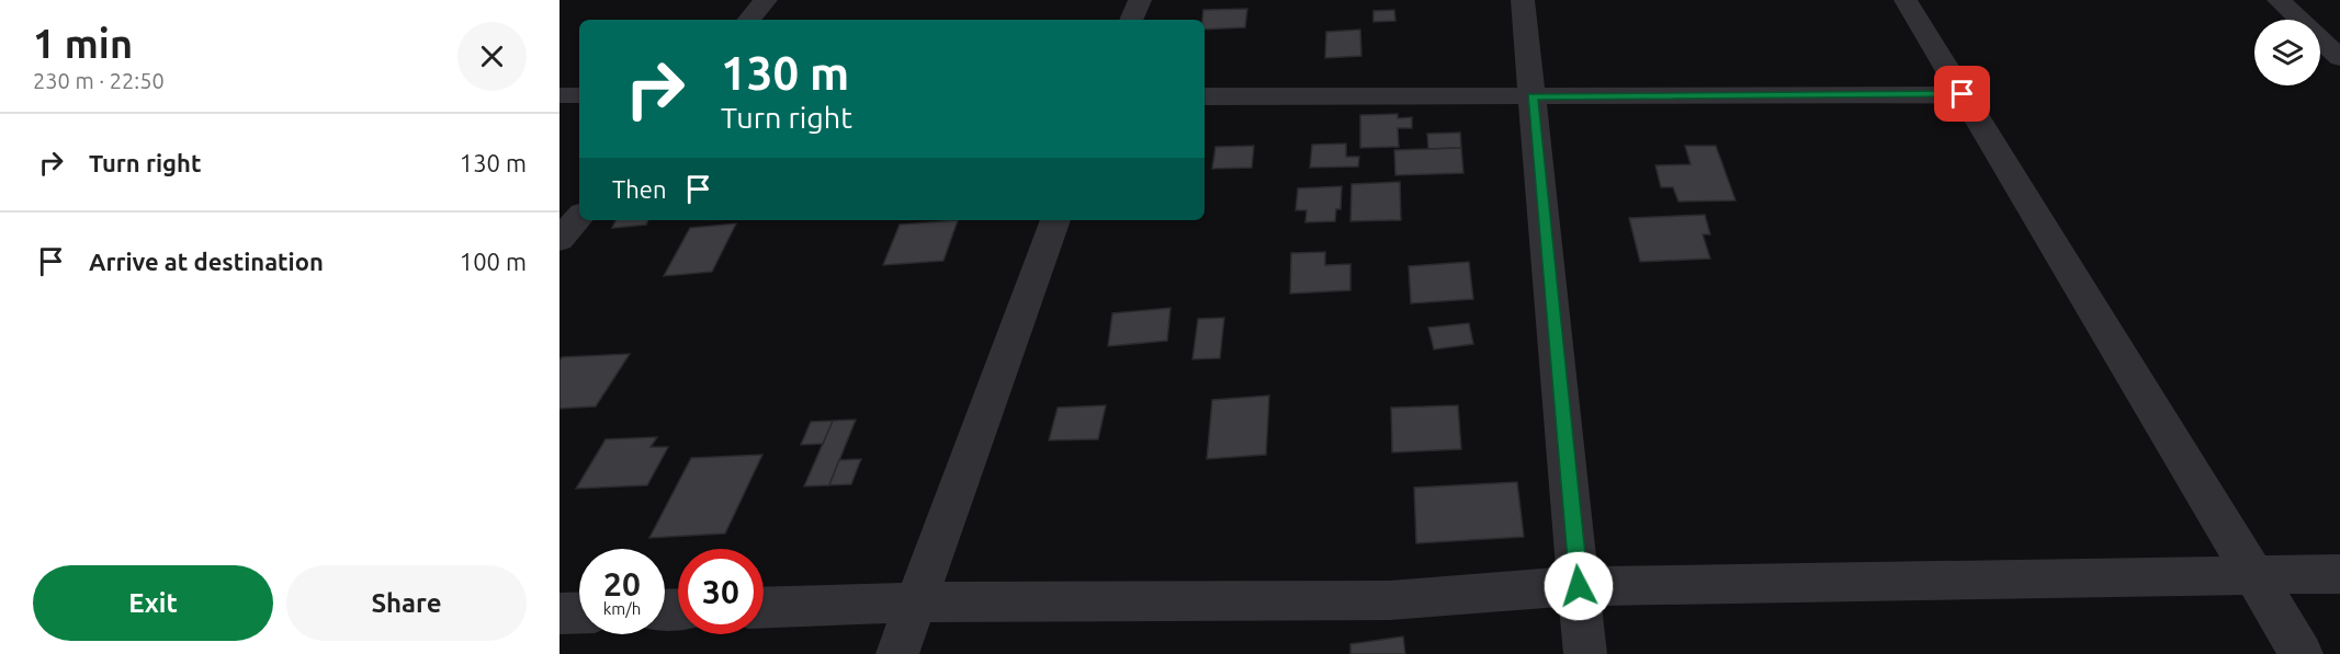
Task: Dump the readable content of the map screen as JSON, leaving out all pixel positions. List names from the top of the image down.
{
  "page": {
    "heading": ["1 min", "230 m · 22:50"],
    "turn": ["130 m", "Turn right"],
    "list": [
      {
        "name": "Turn right",
        "value": "130 m"
      },
      {
        "name": "Arrive at destination",
        "value": "100 m"
      }
    ],
    "then": "Then",
    "speed": "20 km/h",
    "limit": "30",
    "buttons": ["Exit", "Share"]
  }
}
